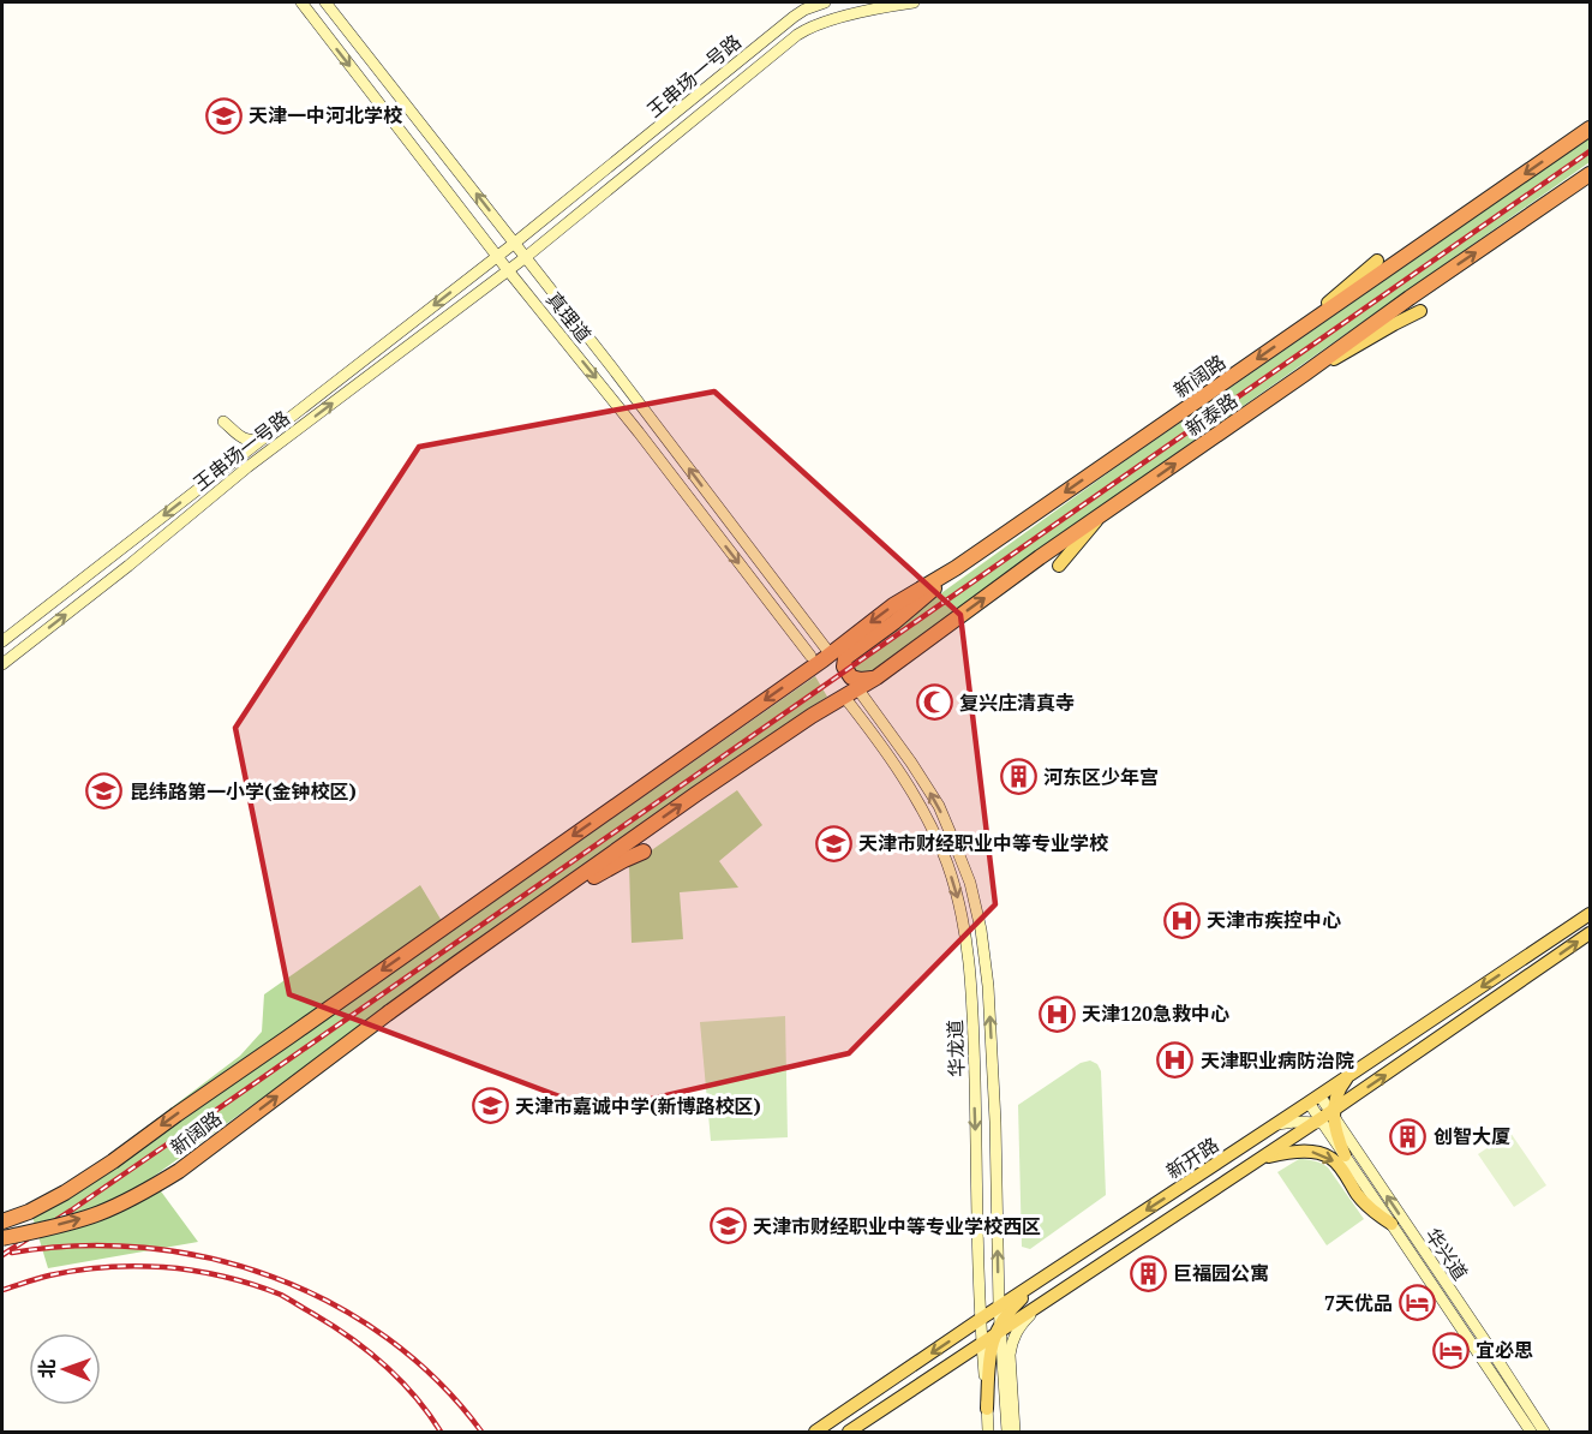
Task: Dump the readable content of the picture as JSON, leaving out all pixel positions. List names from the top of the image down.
{
  "streets": {
    "highway": ["新阔路", "新泰路"],
    "main road": [
      "王串场一号路",
      "真理道",
      "华龙道",
      "新开路",
      "华兴道"
    ]
  },
  "crossings": [
    ["王串场一号路", "真理道"],
    ["真理道", "新阔路"],
    ["新阔路", "新泰路"],
    ["新泰路", "华龙道"],
    ["华龙道", "新开路"]
  ],
  "one_way": ["新泰路"],
  "places": {
    "school or university": [
      "天津一中河北学校",
      "昆纬路第一小学(金钟校区)",
      "天津市财经职业中等专业学校",
      "天津市嘉诚中学(新博路校区)",
      "天津市财经职业中等专业学校西区"
    ],
    "mosque": ["复兴庄清真寺"],
    "building": ["河东区少年宫", "创智大厦", "巨福园公寓"],
    "hospital": ["天津市疾控中心", "天津120急救中心", "天津职业病防治院"],
    "hotel": ["7天优品", "宜必思"]
  },
  "north": "left"
}
